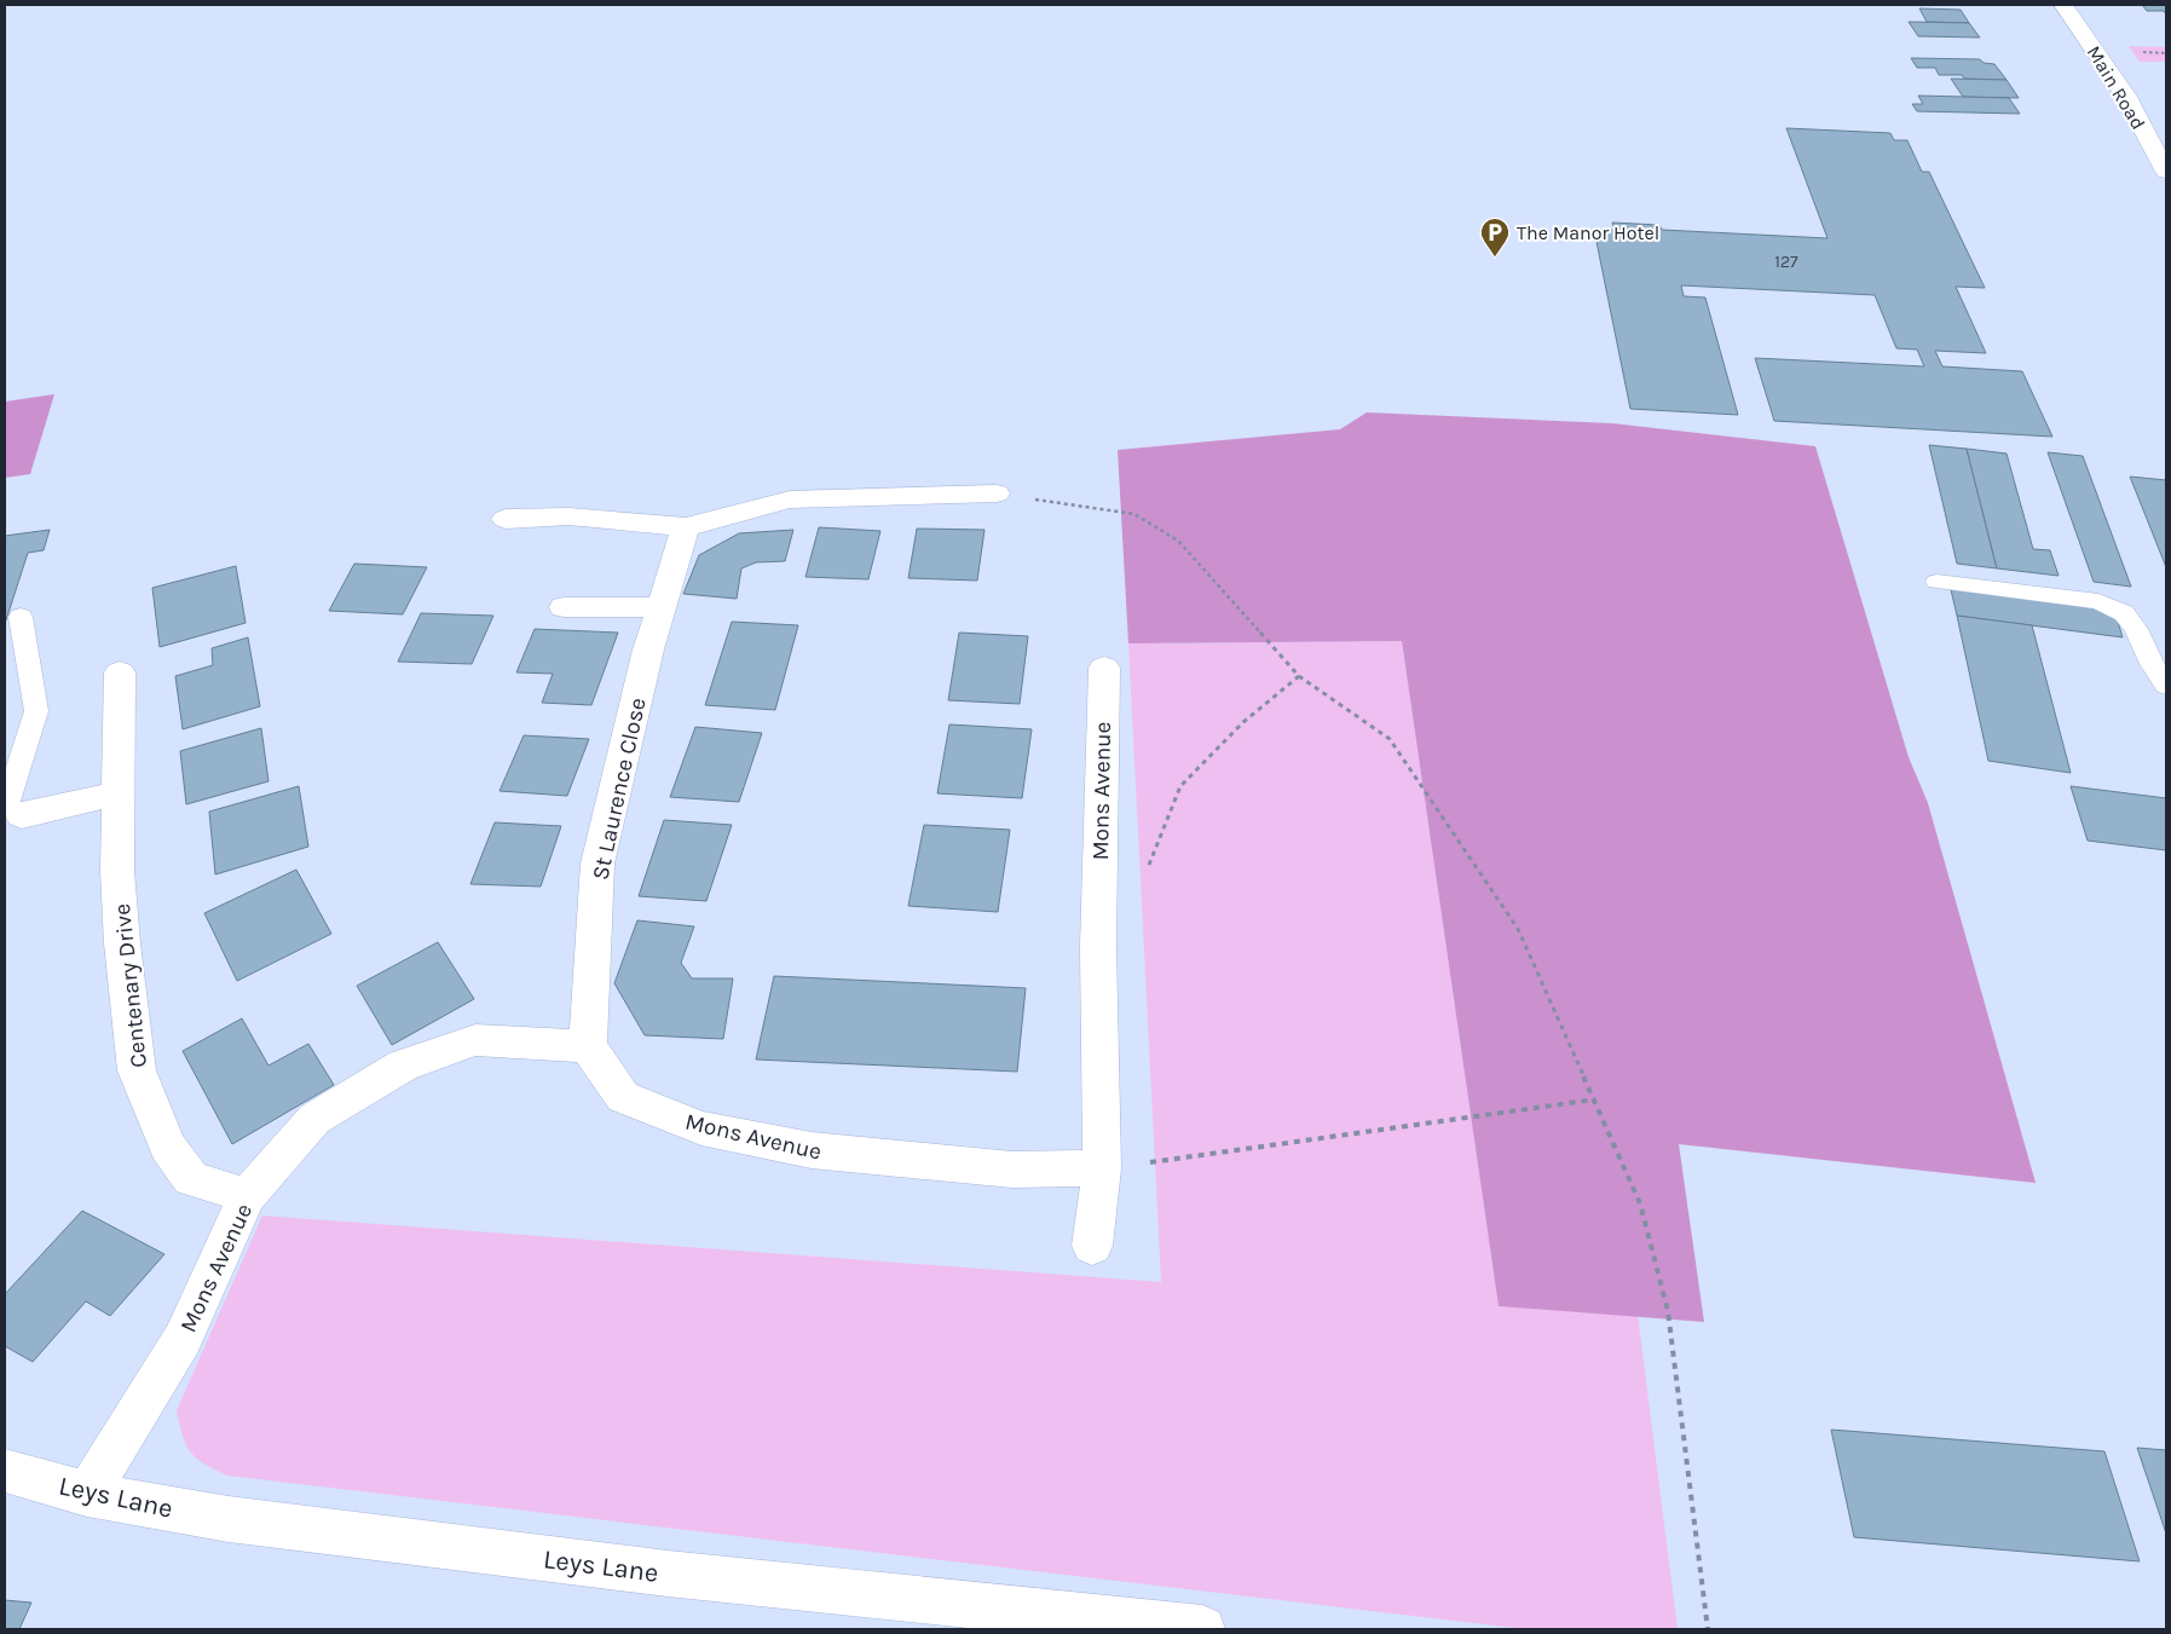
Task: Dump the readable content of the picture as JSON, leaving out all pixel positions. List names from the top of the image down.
{
  "streets": {
    "street": [
      "Main Road",
      "St Laurence Close",
      "Mons Avenue",
      "Centenary Drive",
      "Leys Lane"
    ]
  },
  "crossings": [
    ["St Laurence Close", "Mons Avenue"],
    ["Mons Avenue", "Centenary Drive"],
    ["Mons Avenue", "Leys Lane"]
  ],
  "places": {
    "parking": ["The Manor Hotel"]
  },
  "house_numbers": ["127"]
}
